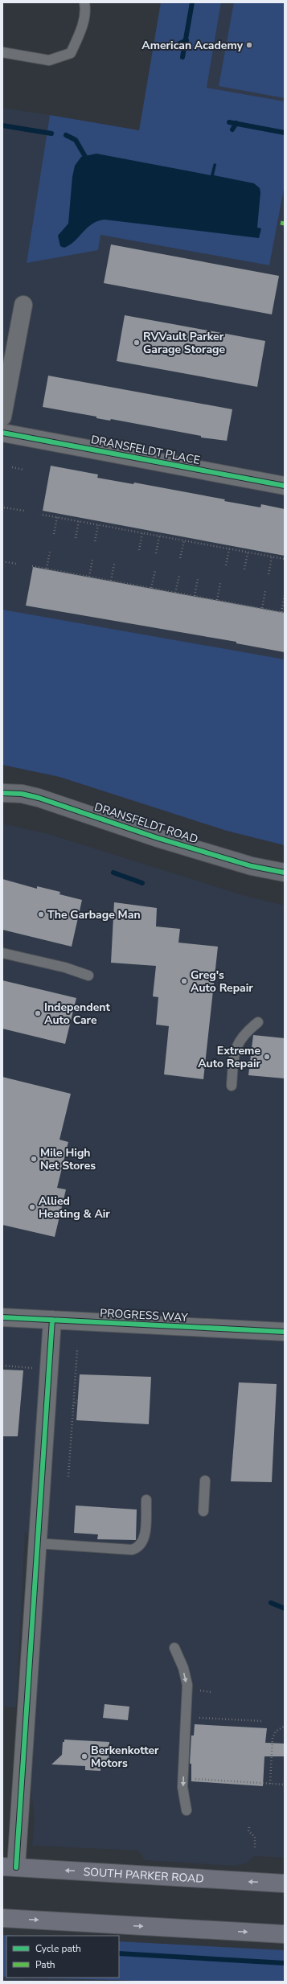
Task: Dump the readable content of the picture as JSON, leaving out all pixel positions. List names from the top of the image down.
{
  "streets": {
    "highway": ["SOUTH PARKER ROAD"],
    "street": ["DRANSFELDT PLACE", "DRANSFELDT ROAD", "PROGRESS WAY"]
  },
  "places": [
    "American Academy",
    "RVVault Parker Garage Storage",
    "The Garbage Man",
    "Greg's Auto Repair",
    "Independent Auto Care",
    "Extreme Auto Repair",
    "Mile High Net Stores",
    "Allied Heating & Air",
    "Berkenkotter Motors"
  ],
  "legend": ["Cycle path", "Path"]
}
